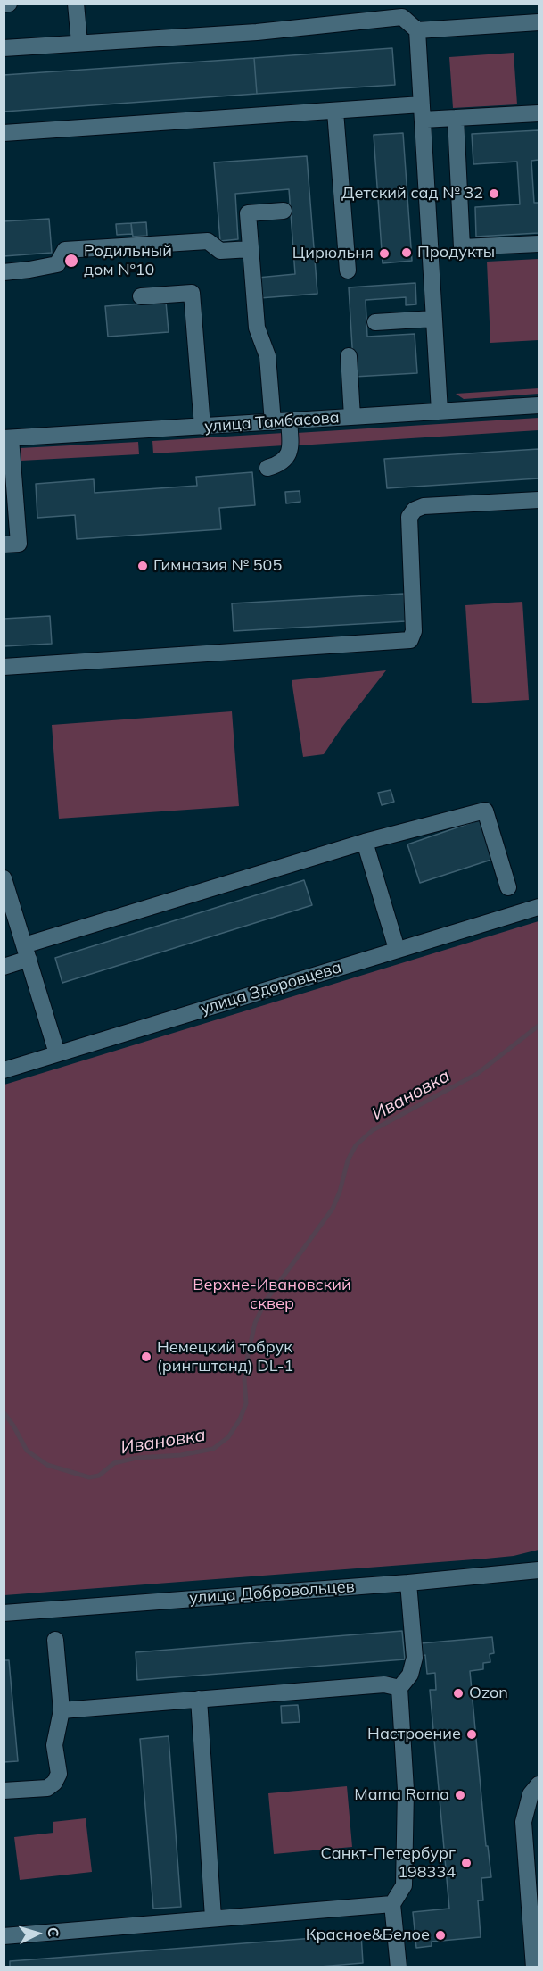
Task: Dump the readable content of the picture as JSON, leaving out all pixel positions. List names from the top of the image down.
{
  "streets": {
    "street": ["улица Тамбасова", "улица Здоровцева", "улица Добровольцев"]
  },
  "water": ["Ивановка"],
  "parks": ["Верхне-Ивановский сквер"],
  "places": [
    "Детский сад № 32",
    "Продукты",
    "Цирюльня",
    "Родильный дом №10",
    "Гимназия № 505",
    "Немецкий тобрук (рингштанд) DL-1",
    "Ozon",
    "Настроение",
    "Mama Roma",
    "Санкт-Петербург 198334",
    "Красное&Белое"
  ],
  "north": "right"
}
